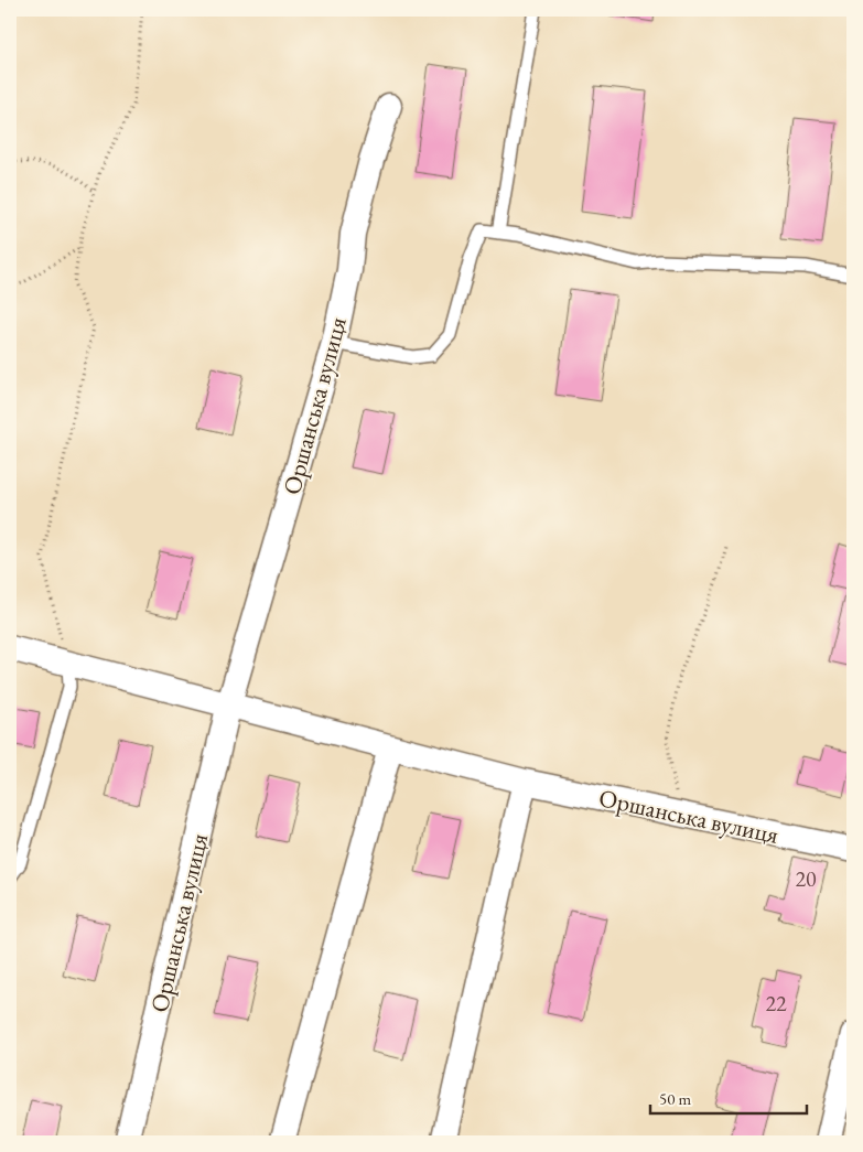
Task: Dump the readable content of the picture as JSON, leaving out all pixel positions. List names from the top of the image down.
{
  "streets": {
    "street": ["Оршанська вулиця"]
  },
  "house_numbers": ["20", "22"],
  "scale_bar": "50 m"
}
